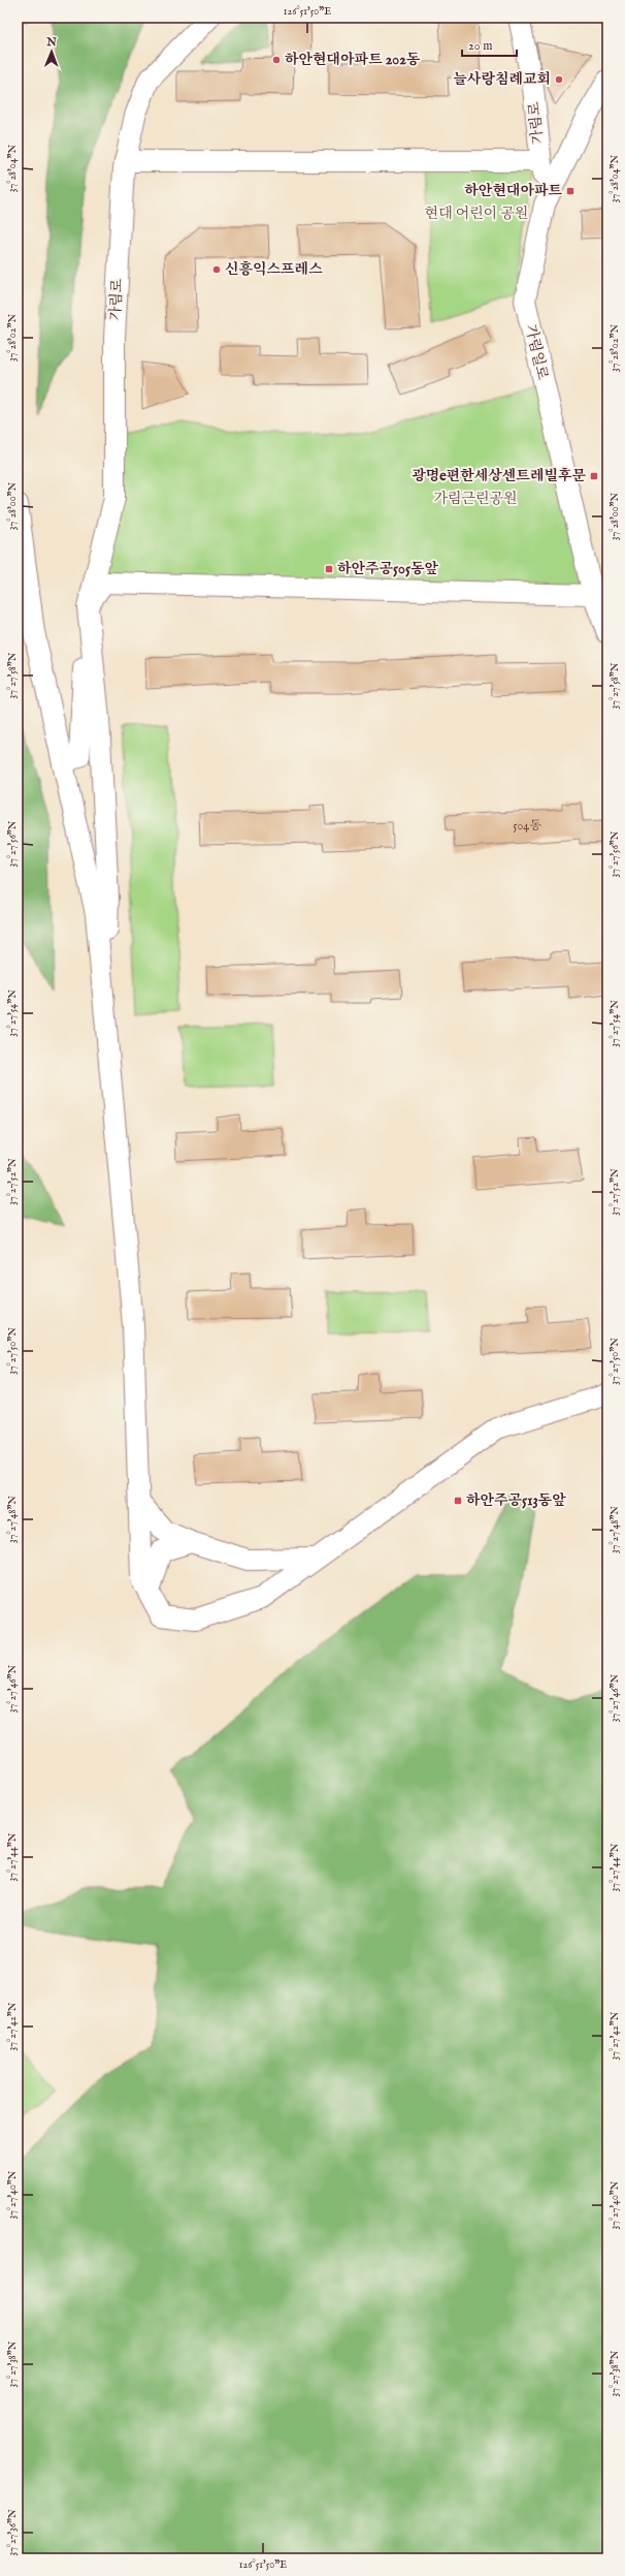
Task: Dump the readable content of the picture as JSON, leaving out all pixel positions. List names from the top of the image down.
{
  "streets": {
    "street": ["가림로", "가림일로"]
  },
  "crossings": [
    ["가림로", "가림일로"]
  ],
  "parks": ["현대 어린이 공원", "가림근린공원"],
  "places": {
    "other": ["하안현대아파트 202동", "늘사랑침례교회", "신흥익스프레스"],
    "transit": [
      "하안현대아파트",
      "광명e편한세상센트레빌후문",
      "하안주공505동앞",
      "하안주공513동앞"
    ]
  },
  "house_numbers": ["504동"],
  "scale_bar": "20 m",
  "north": "top",
  "coordinates": [
    "126°51'50\"E",
    "37°28'04\"N",
    "37°28'02\"N",
    "37°28'00\"N",
    "37°27'58\"N",
    "37°27'56\"N",
    "37°27'54\"N",
    "37°27'52\"N",
    "37°27'50\"N",
    "37°27'48\"N",
    "37°27'46\"N",
    "37°27'44\"N",
    "37°27'42\"N",
    "37°27'40\"N",
    "37°27'38\"N",
    "37°27'36\"N"
  ]
}
